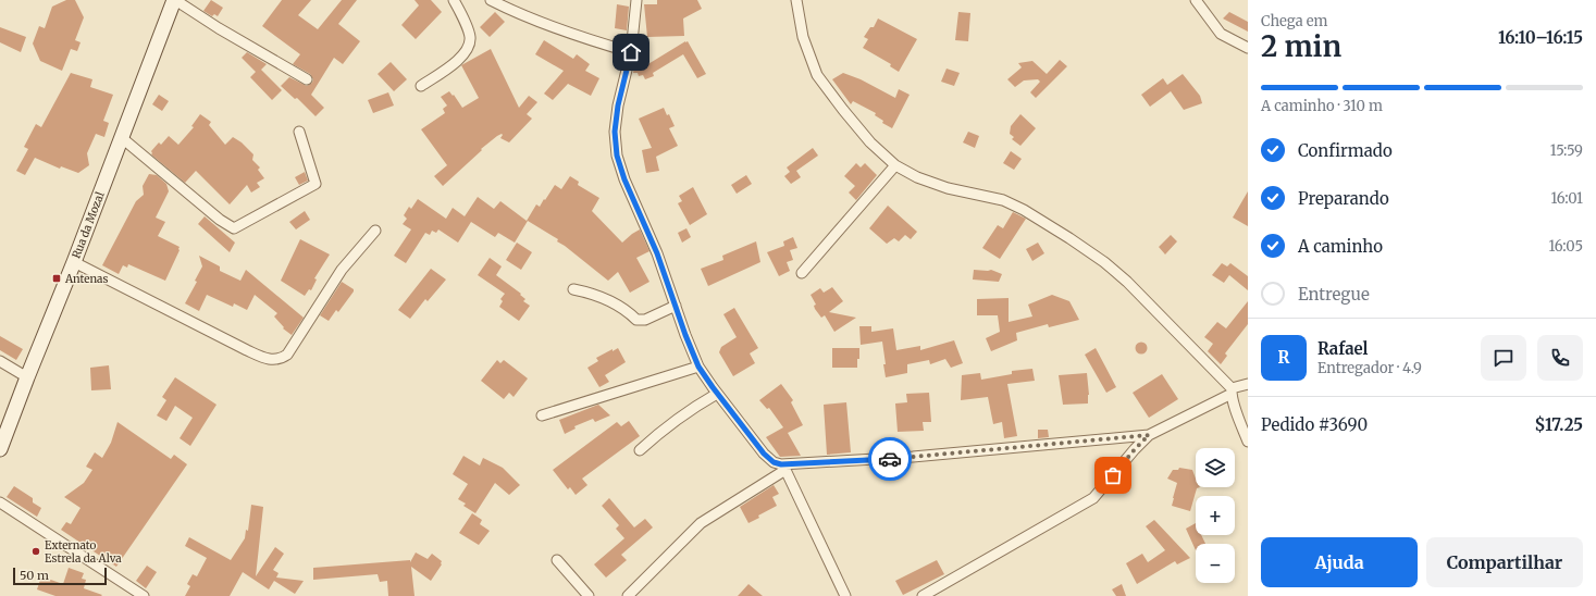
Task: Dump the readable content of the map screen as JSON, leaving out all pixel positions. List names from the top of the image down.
{
  "streets": {
    "main road": ["Rua da Mozal"]
  },
  "places": {
    "transit": ["Antenas"],
    "other": ["Externato Estrela da Alva"]
  },
  "scale_bar": "50 m",
  "page": {
    "heading": ["2 min", "Chega em", "16:10–16:15"],
    "panel": [
      "Rafael",
      "Entregador · 4.9",
      "Pedido #3690",
      "$17.25"
    ],
    "bar": "A caminho · 310 m",
    "list": [
      ["Confirmado", "15:59"],
      ["Preparando", "16:01"],
      ["A caminho", "16:05"],
      "Entregue"
    ],
    "round": "R",
    "map_buttons": ["+", "−"],
    "buttons": ["Ajuda", "Compartilhar"],
    "scale": "50 m"
  }
}
